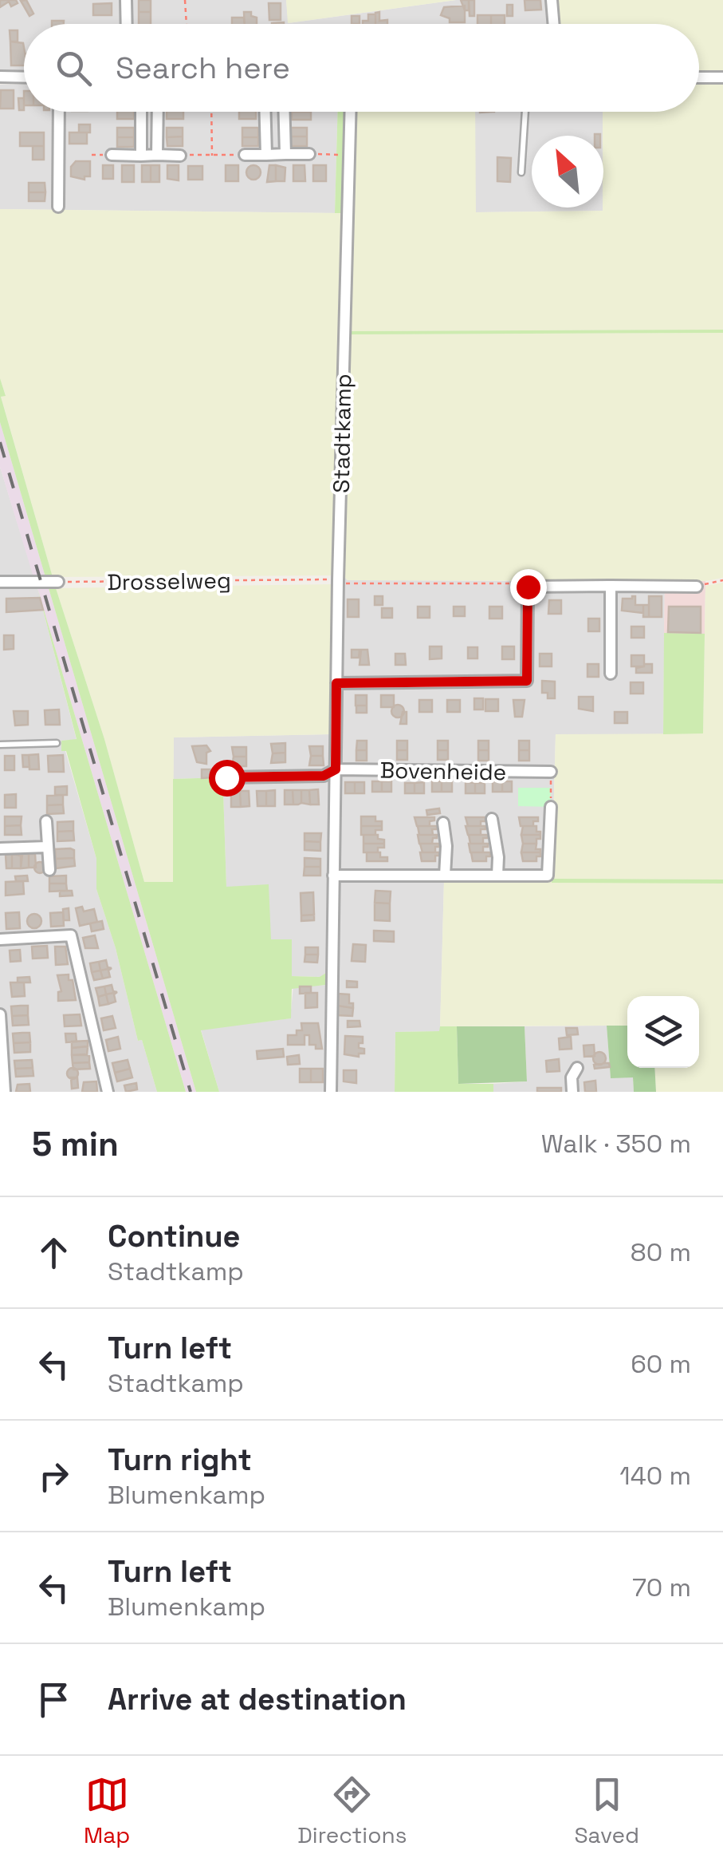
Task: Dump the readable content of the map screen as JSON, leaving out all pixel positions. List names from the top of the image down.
{
  "streets": {
    "street": ["Stadtkamp", "Bovenheide"],
    "path": ["Drosselweg"]
  },
  "crossings": [
    ["Stadtkamp", "Drosselweg"],
    ["Stadtkamp", "Bovenheide"]
  ],
  "north": "top left",
  "page": {
    "search": "Search here",
    "heading": ["5 min", "Walk · 350 m"],
    "list": [
      ["Continue", "Stadtkamp", "80 m"],
      ["Turn left", "Stadtkamp", "60 m"],
      ["Turn right", "Blumenkamp", "140 m"],
      ["Turn left", "Blumenkamp", "70 m"],
      "Arrive at destination"
    ],
    "nav": ["Map", "Directions", "Saved"]
  }
}
